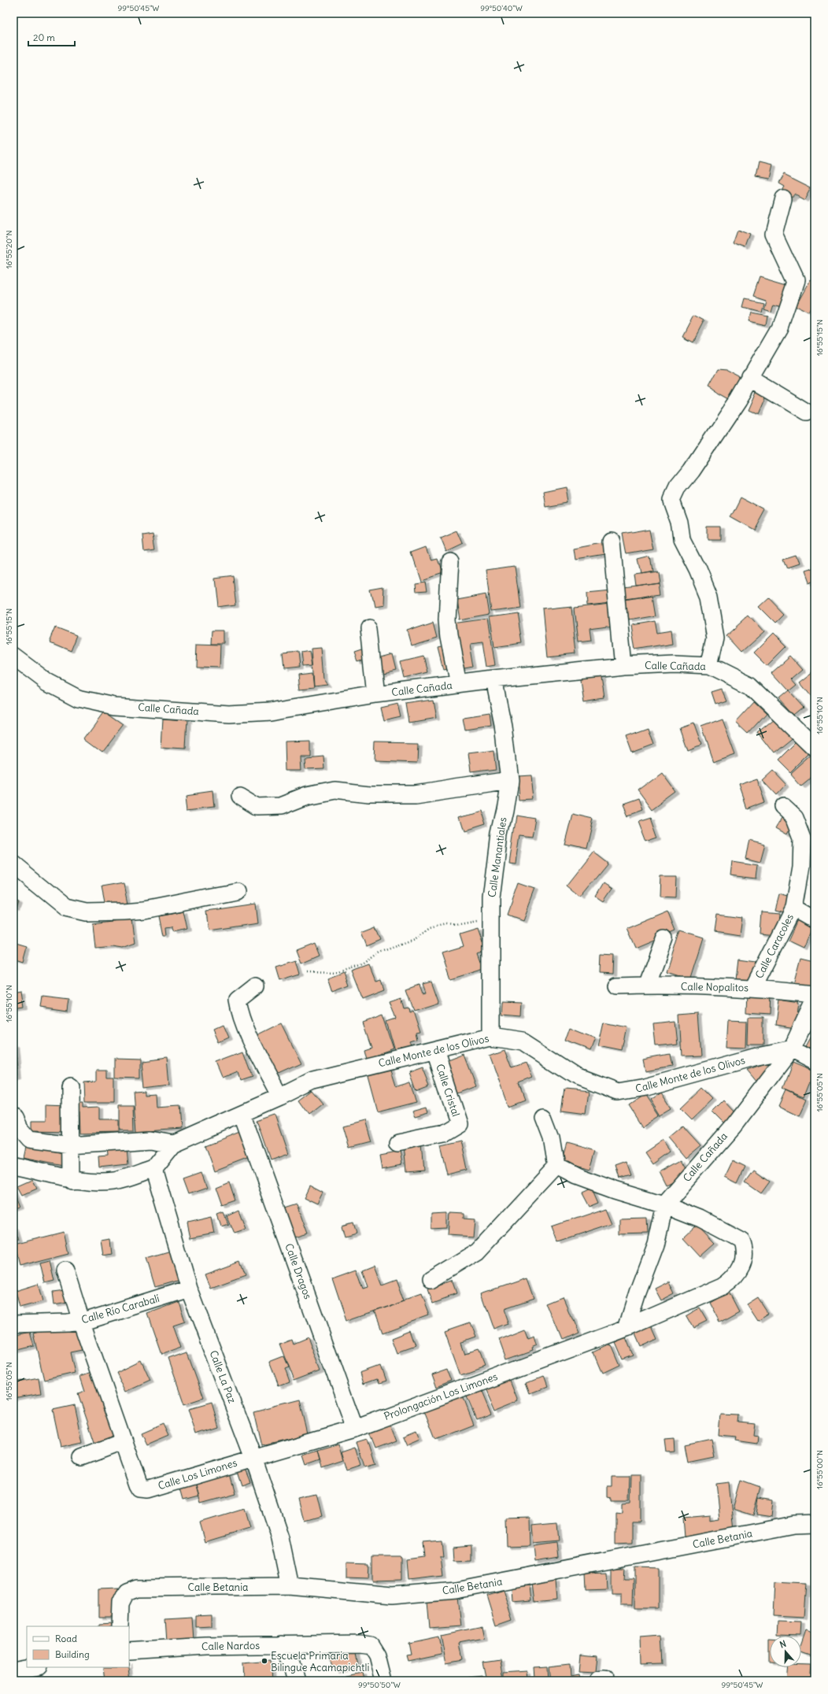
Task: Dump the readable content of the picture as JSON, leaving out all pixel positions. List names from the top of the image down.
{
  "streets": {
    "street": [
      "Calle Cañada",
      "Calle Manantiales",
      "Calle Caracoles",
      "Calle Nopalitos",
      "Calle Monte de los Olivos",
      "Calle Cristal",
      "Calle Dragos",
      "Calle Río Carabalí",
      "Calle La Paz",
      "Prolongación Los Limones",
      "Calle Los Limones",
      "Calle Betania",
      "Calle Nardos"
    ]
  },
  "crossings": [
    ["Calle Cañada", "Calle Manantiales"],
    ["Calle Cañada", "Calle Monte de los Olivos"],
    ["Calle Cañada", "Prolongación Los Limones"],
    ["Calle Manantiales", "Calle Monte de los Olivos"],
    ["Calle Caracoles", "Calle Nopalitos"],
    ["Calle Monte de los Olivos", "Calle Cristal"],
    ["Calle Monte de los Olivos", "Calle Dragos"],
    ["Calle Monte de los Olivos", "Calle La Paz"],
    ["Calle Dragos", "Prolongación Los Limones"],
    ["Calle Río Carabalí", "Calle La Paz"],
    ["Calle La Paz", "Prolongación Los Limones"],
    ["Calle La Paz", "Calle Los Limones"],
    ["Calle La Paz", "Calle Betania"],
    ["Prolongación Los Limones", "Calle Los Limones"]
  ],
  "places": ["Escuela Primaria Bilingue Acamapichtli"],
  "legend": ["Road", "Building"],
  "scale_bar": "20 m",
  "north": "top",
  "coordinates": [
    "99°50'45\"W",
    "99°50'40\"W",
    "16°55'20\"N",
    "16°55'15\"N",
    "16°55'10\"N",
    "16°55'05\"N",
    "16°55'00\"N",
    "99°50'50\"W"
  ]
}
